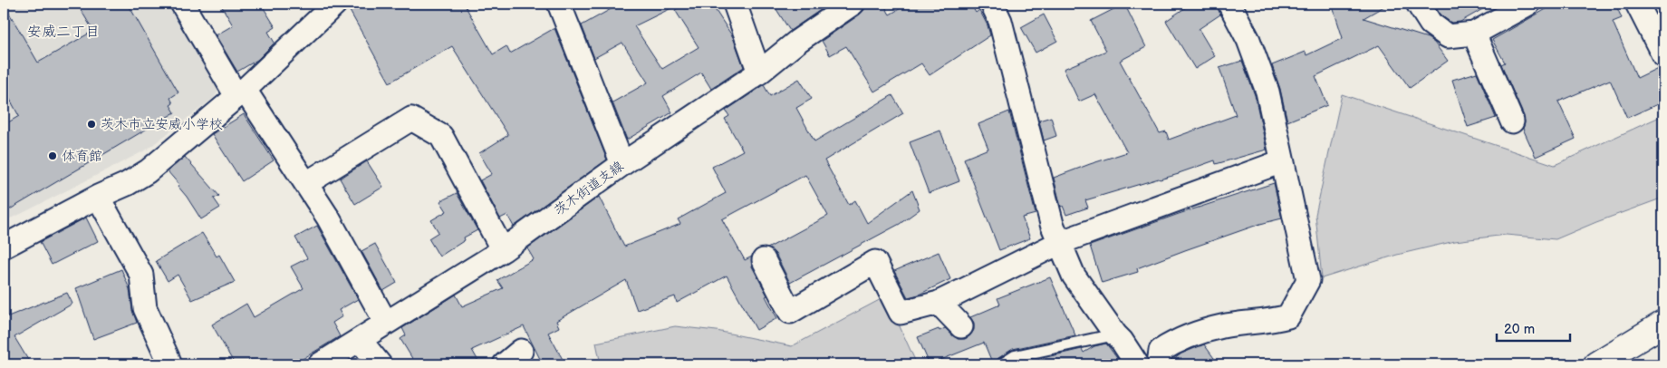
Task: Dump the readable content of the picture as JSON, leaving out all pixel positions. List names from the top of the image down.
{
  "streets": {
    "street": ["茨木街道支線"]
  },
  "districts": ["安威二丁目"],
  "places": ["茨木市立安威小学校", "体育館"],
  "scale_bar": "20 m"
}
